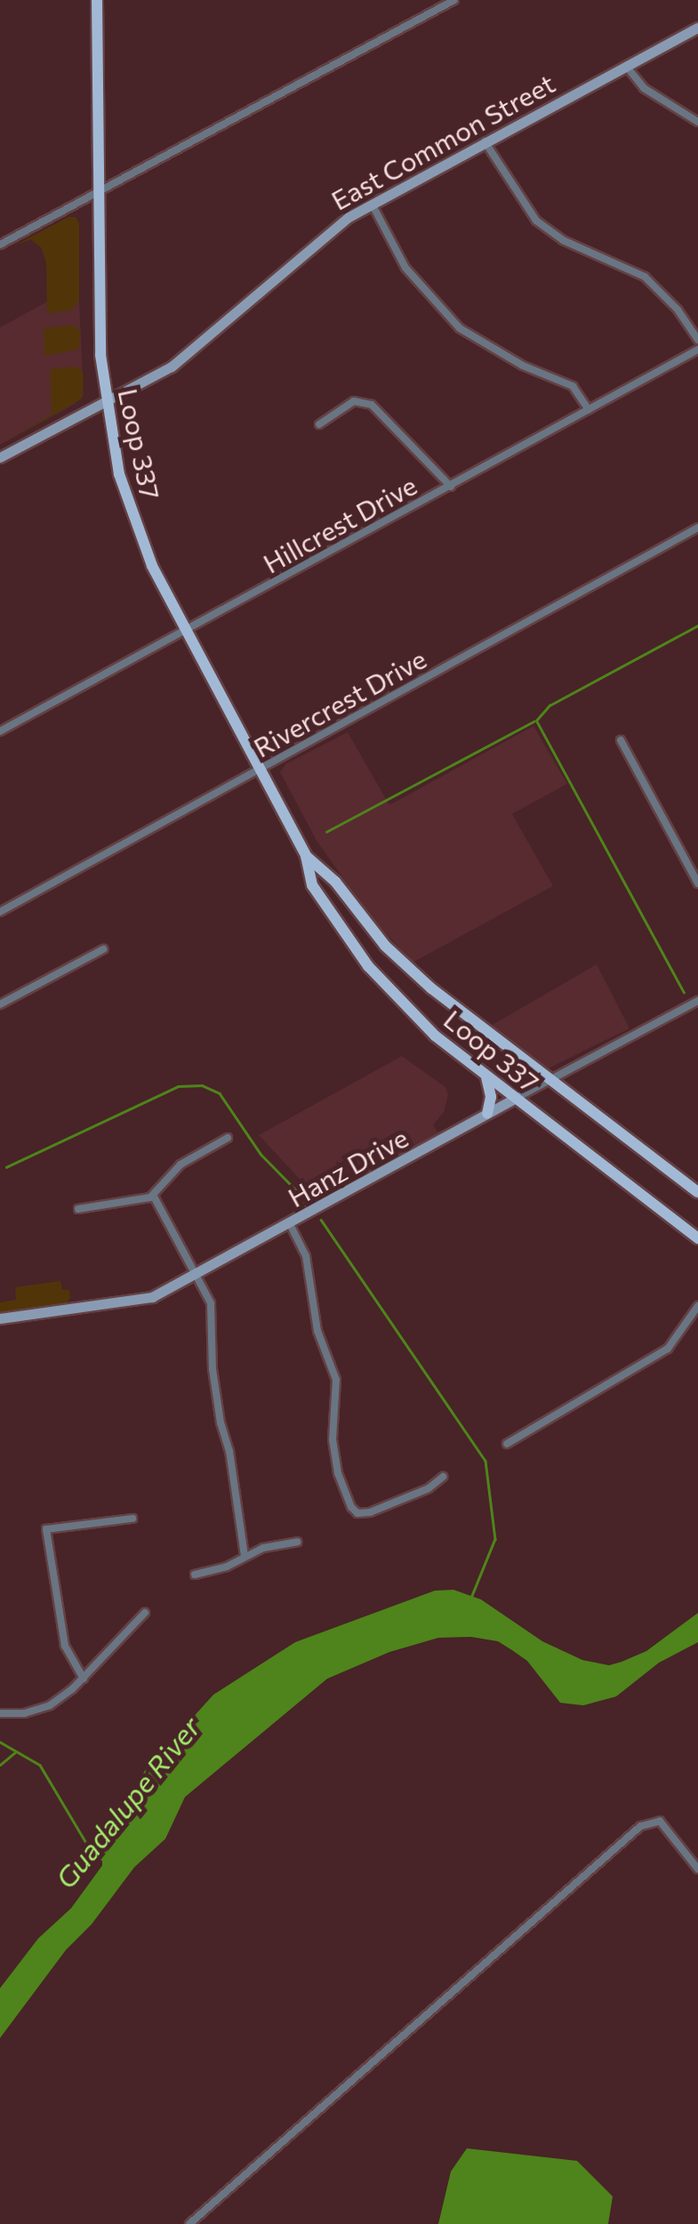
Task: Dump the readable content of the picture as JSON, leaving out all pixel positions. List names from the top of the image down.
{
  "streets": {
    "main road": ["East Common Street", "Loop 337", "Hanz Drive"],
    "street": ["Hillcrest Drive", "Rivercrest Drive"]
  },
  "crossings": [
    ["East Common Street", "Loop 337"],
    ["Loop 337", "Hillcrest Drive"],
    ["Loop 337", "Rivercrest Drive"],
    ["Loop 337", "Hanz Drive"]
  ],
  "water": ["Guadalupe River"]
}
